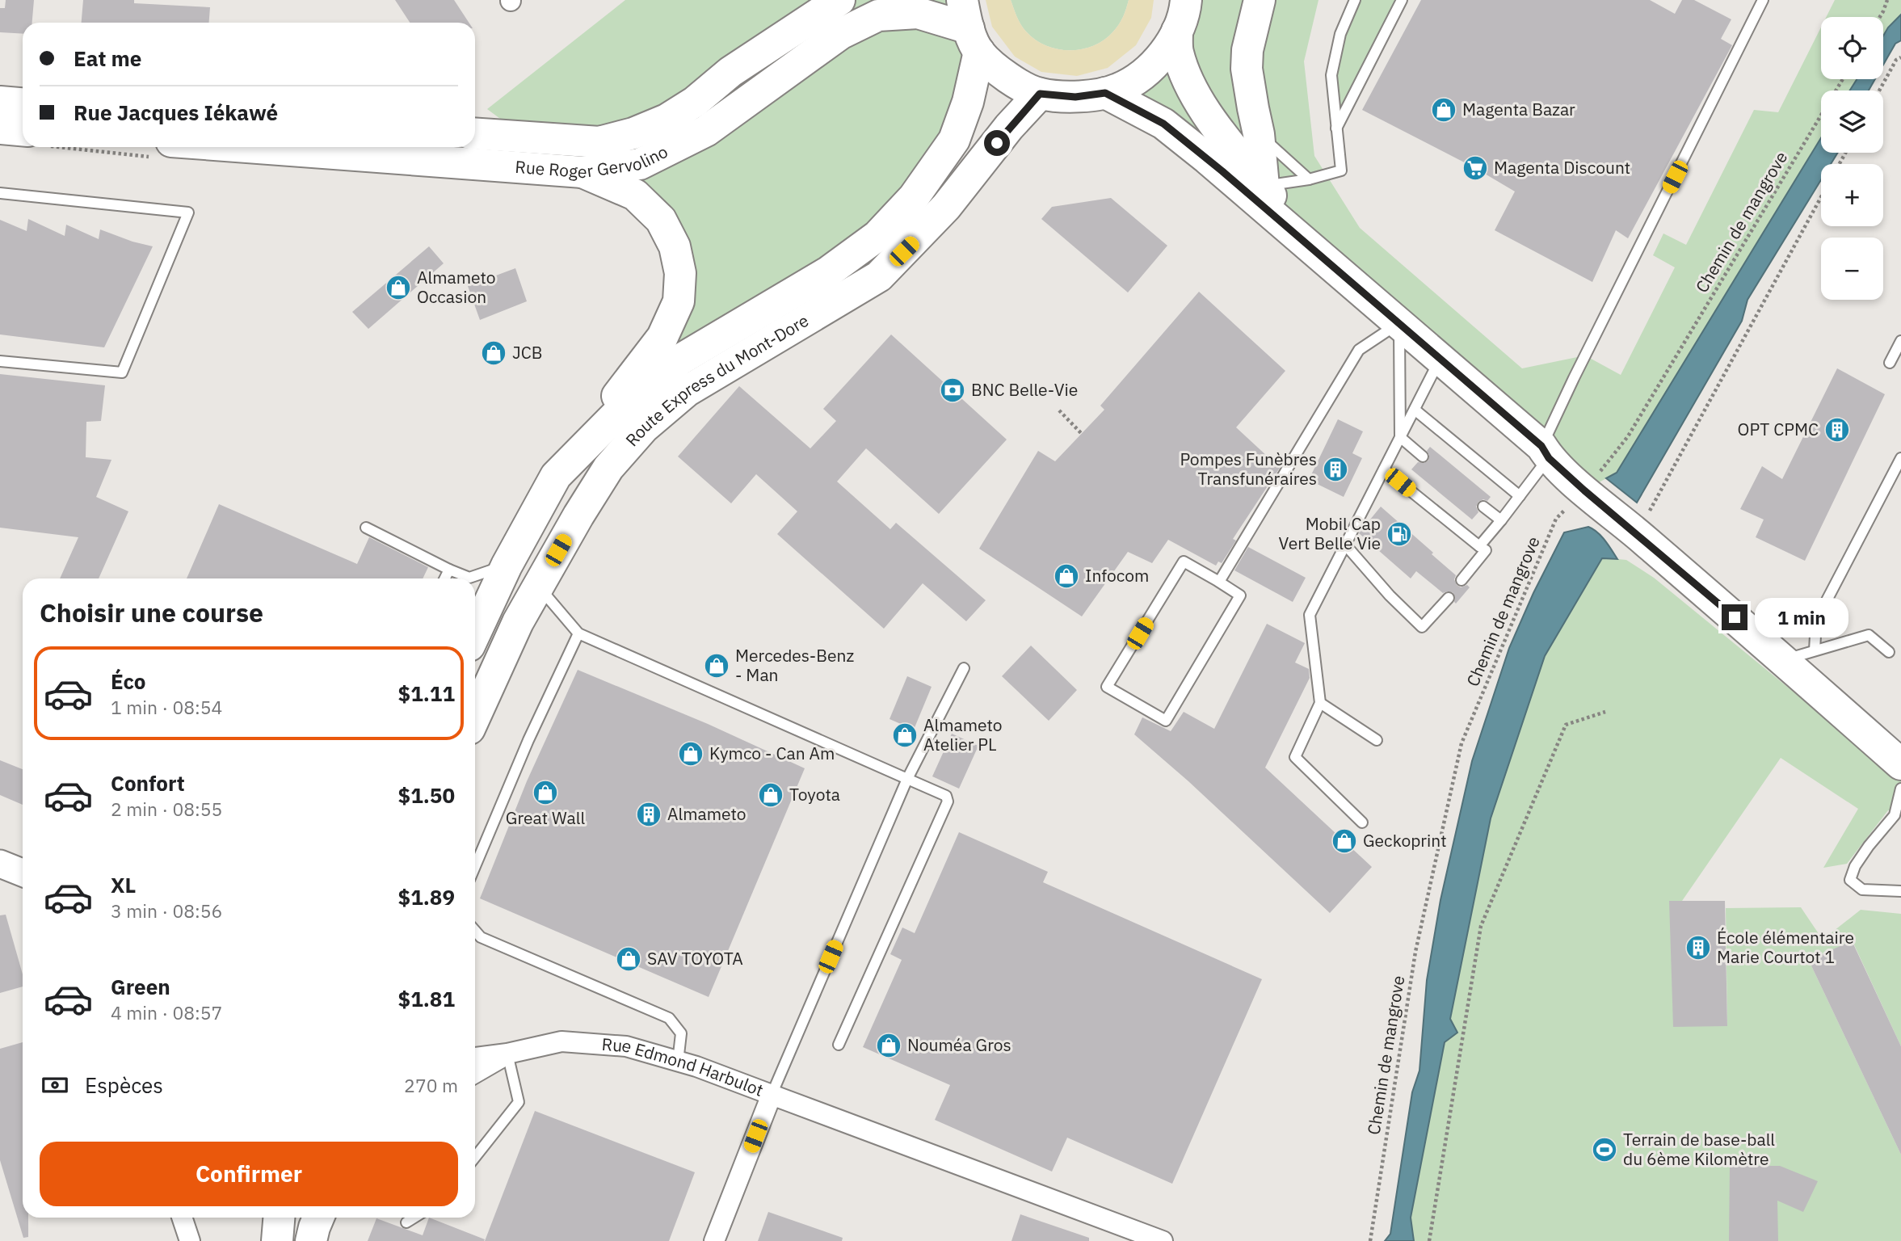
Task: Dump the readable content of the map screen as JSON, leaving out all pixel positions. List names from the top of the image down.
{
  "streets": {
    "main road": ["Rue Roger Gervolino", "Route Express du Mont-Dore"],
    "street": ["Rue Edmond Harbulot"],
    "path": ["Chemin de mangrove"]
  },
  "crossings": [
    ["Rue Roger Gervolino", "Route Express du Mont-Dore"]
  ],
  "places": {
    "shop": [
      "Magenta Bazar",
      "Almameto Occasion",
      "JCB",
      "Infocom",
      "Mercedes-Benz - Man",
      "Almameto Atelier PL",
      "Kymco - Can Am",
      "Great Wall",
      "Toyota",
      "Geckoprint",
      "SAV TOYOTA",
      "Nouméa Gros"
    ],
    "supermarket": ["Magenta Discount"],
    "bank": ["BNC Belle-Vie"],
    "building": [
      "OPT CPMC",
      "Pompes Funèbres Transfunéraires",
      "Almameto",
      "École élémentaire Marie Courtot 1"
    ],
    "fuel station": ["Mobil Cap Vert Belle Vie"],
    "sports": ["Terrain de base-ball du 6ème Kilomètre"]
  },
  "page": {
    "map_buttons": ["+", "−"],
    "banner": ["Eat me", "Rue Jacques Iékawé"],
    "heading": "Choisir une course",
    "bubble": "1 min",
    "list": [
      {
        "name": "Éco",
        "note": "1 min · 08:54",
        "value": "$1.11"
      },
      {
        "name": "Confort",
        "note": "2 min · 08:55",
        "value": "$1.50"
      },
      {
        "name": "XL",
        "note": "3 min · 08:56",
        "value": "$1.89"
      },
      {
        "name": "Green",
        "note": "4 min · 08:57",
        "value": "$1.81"
      }
    ],
    "pay": ["Espèces", "270 m"],
    "buttons": "Confirmer"
  }
}
